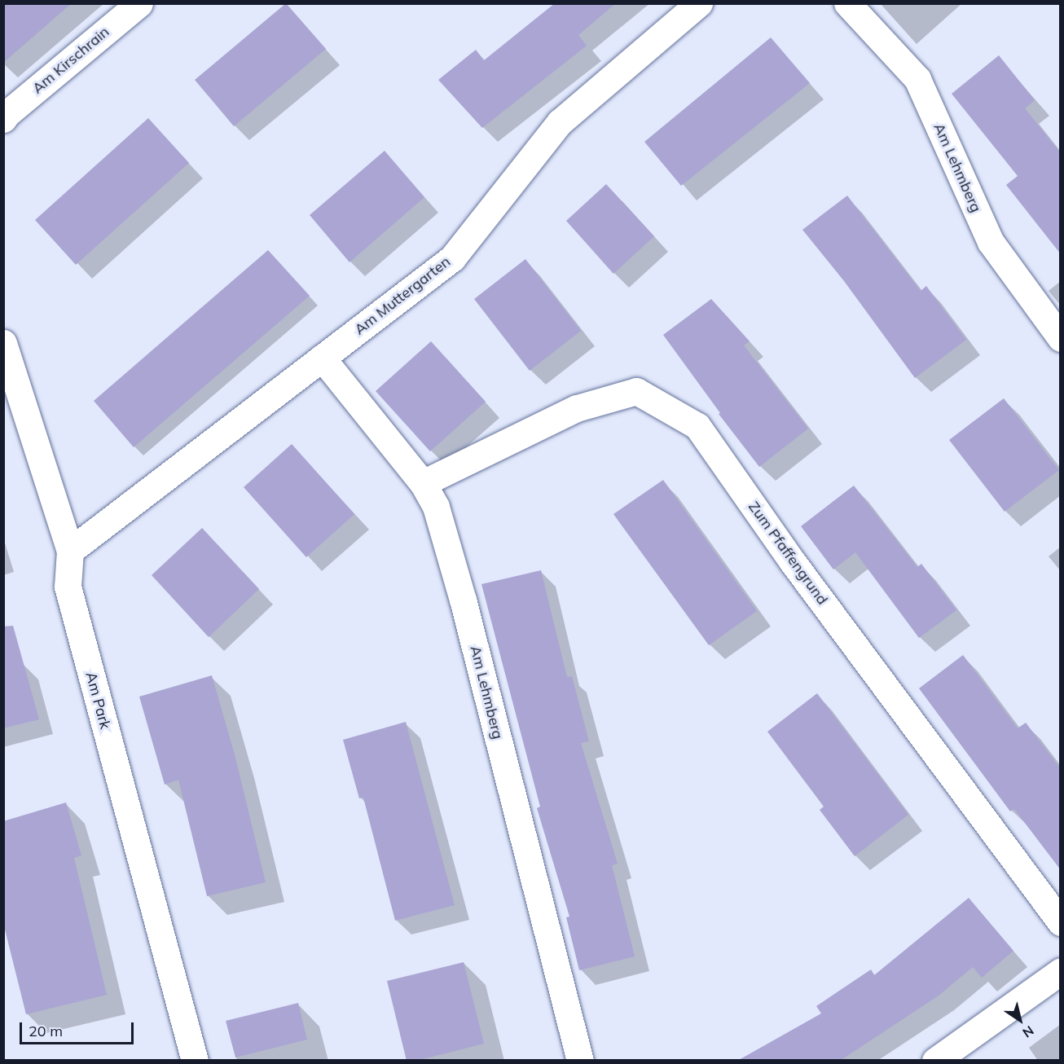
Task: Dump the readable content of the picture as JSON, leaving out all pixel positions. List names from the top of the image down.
{
  "streets": {
    "street": [
      "Am Kirschrain",
      "Am Lehmberg",
      "Am Muttergarten",
      "Zum Pfaffengrund",
      "Am Park"
    ]
  },
  "crossings": [
    ["Am Lehmberg", "Am Muttergarten"],
    ["Am Lehmberg", "Zum Pfaffengrund"],
    ["Am Muttergarten", "Am Park"]
  ],
  "scale_bar": "20 m",
  "north": "bottom right"
}
